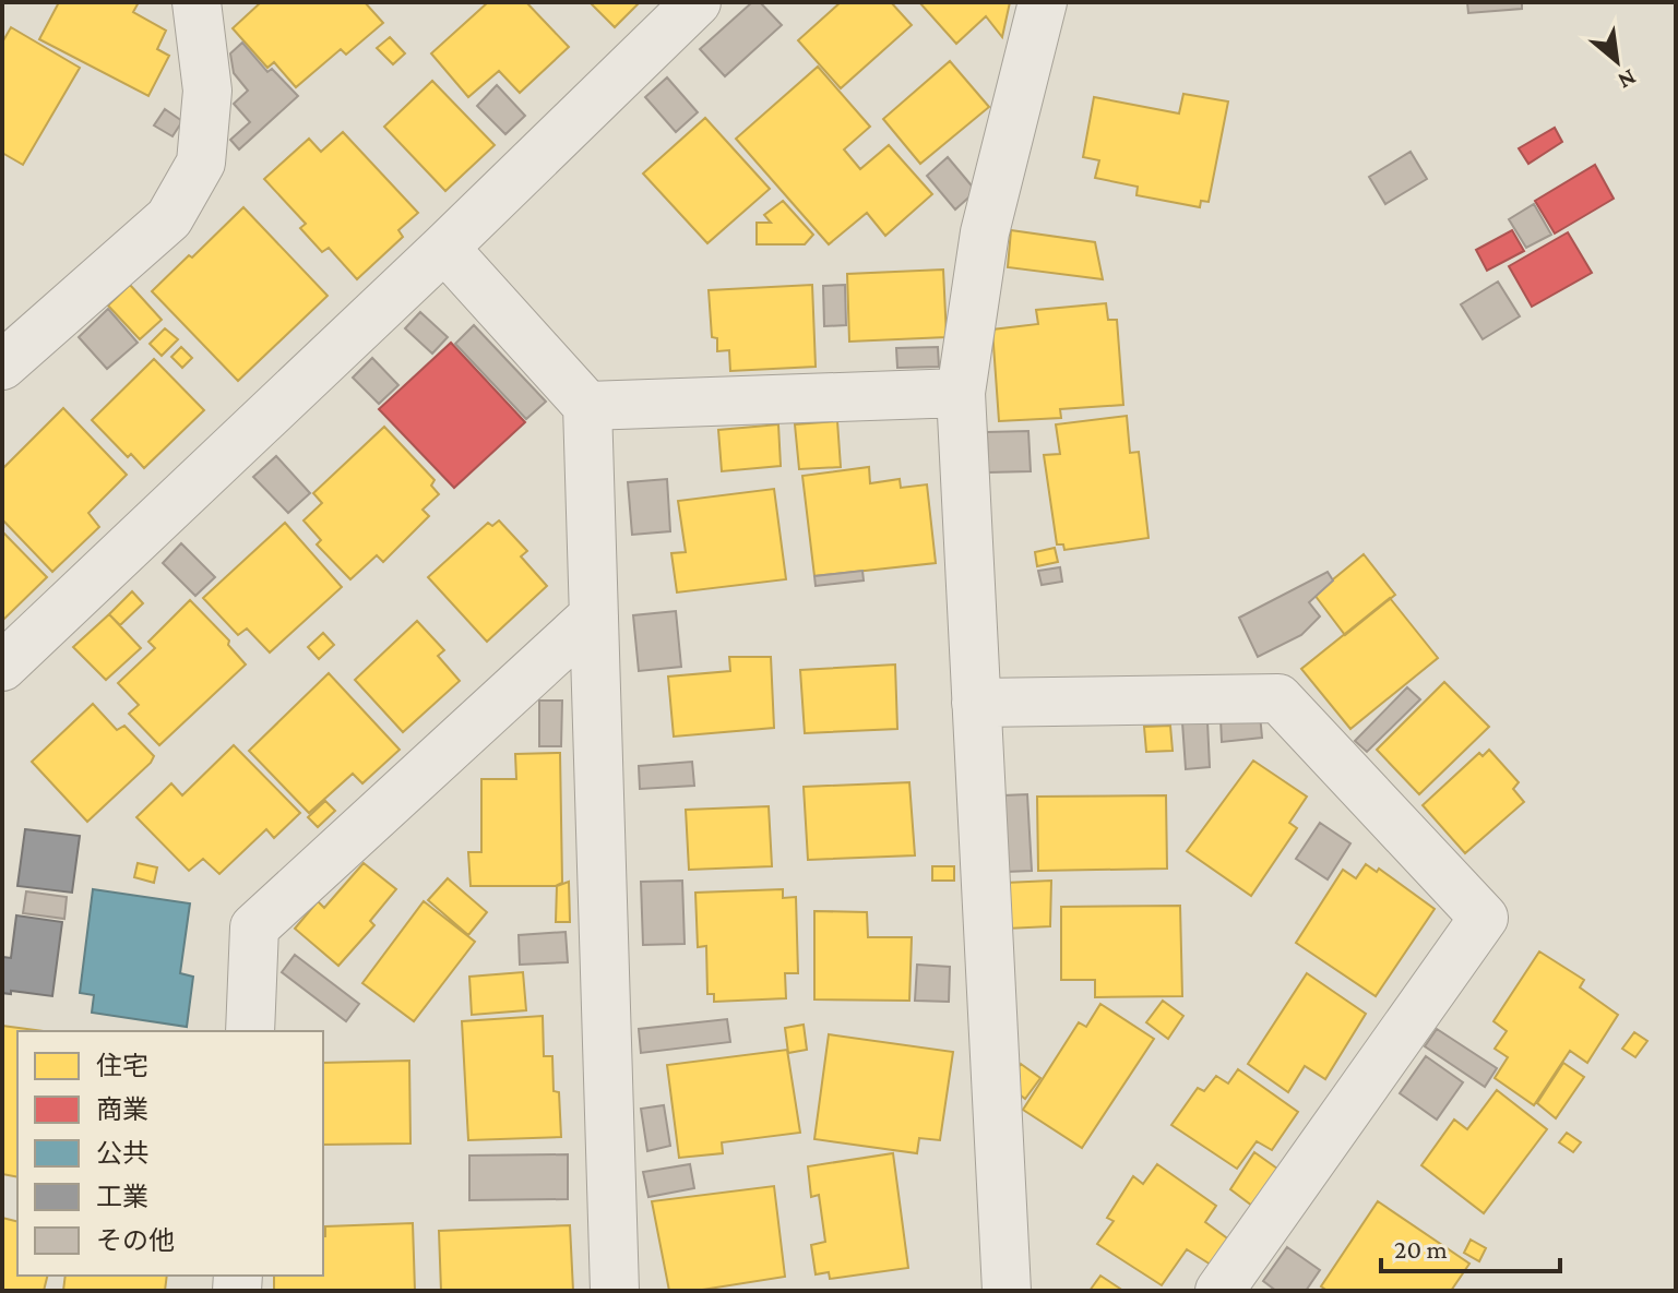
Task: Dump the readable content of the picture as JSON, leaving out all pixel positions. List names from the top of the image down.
{
  "legend": [
    "住宅",
    "商業",
    "公共",
    "工業",
    "その他"
  ],
  "scale_bar": "20 m",
  "north": "bottom right"
}
